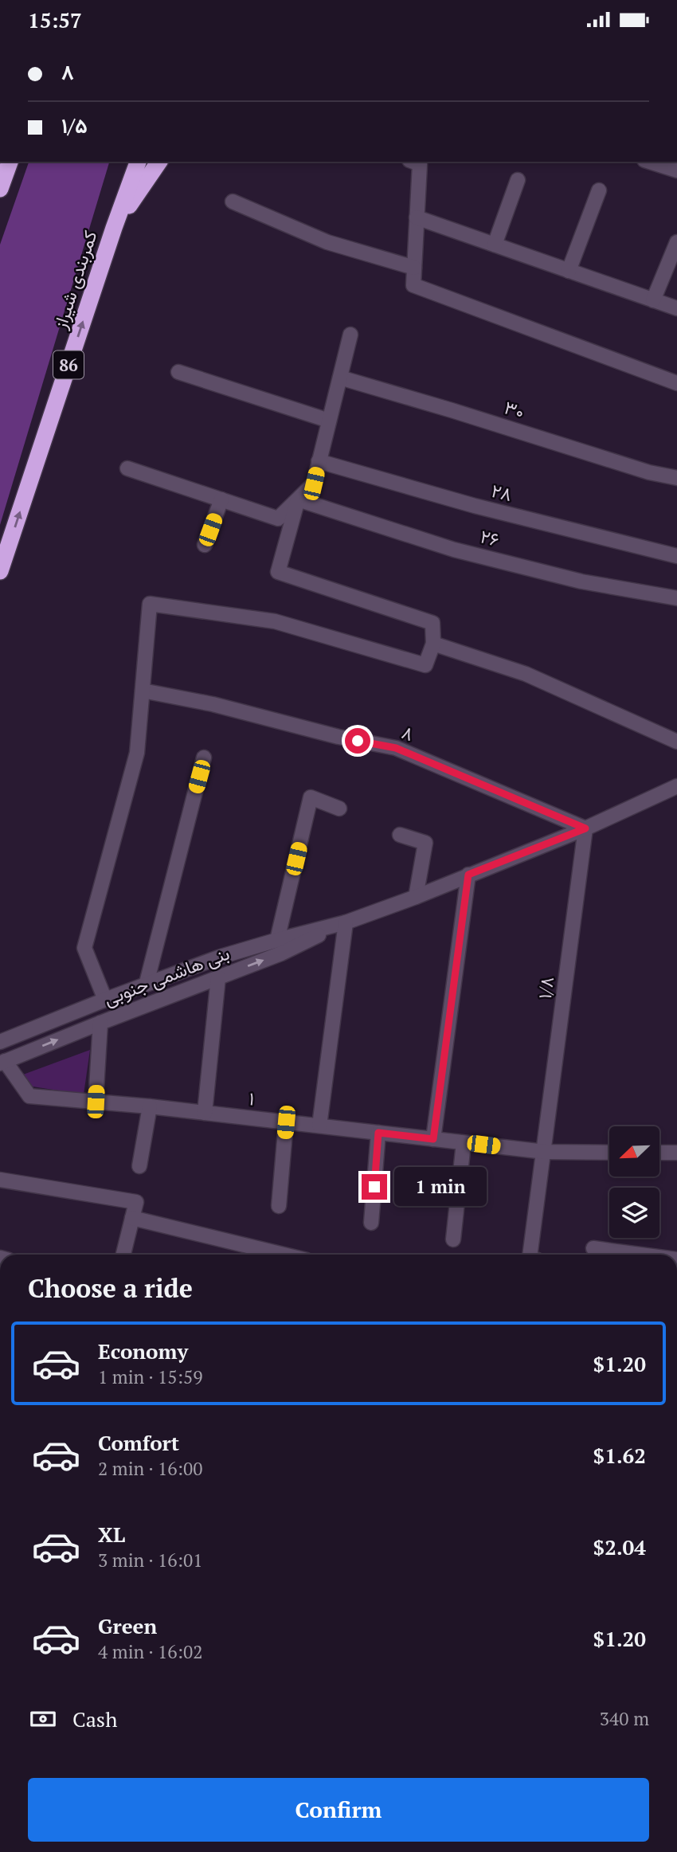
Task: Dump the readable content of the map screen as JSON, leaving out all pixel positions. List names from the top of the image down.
{
  "streets": {
    "highway": ["کمربندی شیراز", "86"],
    "street": [
      "۳۰",
      "۲۸",
      "۲۶",
      "۸",
      "بنی هاشمی جنوبی",
      "۱/۸",
      "۱"
    ]
  },
  "crossings": [
    ["۸", "بنی هاشمی جنوبی"],
    ["۸", "۱/۸"],
    ["بنی هاشمی جنوبی", "۱/۸"],
    ["بنی هاشمی جنوبی", "۱"],
    ["۱/۸", "۱"]
  ],
  "one_way": ["کمربندی شیراز"],
  "north": "bottom left",
  "page": {
    "status": "15:57",
    "banner": ["۸", "۱/۵"],
    "bubble": "1 min",
    "heading": "Choose a ride",
    "list": [
      {
        "name": "Economy",
        "note": "1 min · 15:59",
        "value": "$1.20"
      },
      {
        "name": "Comfort",
        "note": "2 min · 16:00",
        "value": "$1.62"
      },
      {
        "name": "XL",
        "note": "3 min · 16:01",
        "value": "$2.04"
      },
      {
        "name": "Green",
        "note": "4 min · 16:02",
        "value": "$1.20"
      }
    ],
    "pay": ["Cash", "340 m"],
    "buttons": "Confirm"
  }
}
